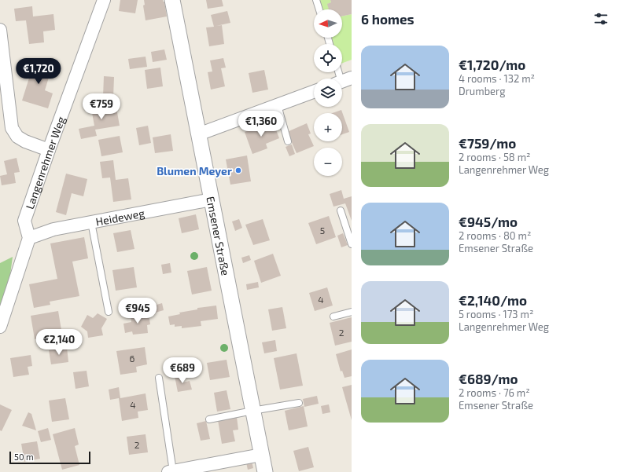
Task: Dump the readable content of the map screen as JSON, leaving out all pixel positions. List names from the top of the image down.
{
  "streets": {
    "street": ["Langenrehmer Weg", "Heideweg", "Emsener Straße"]
  },
  "crossings": [
    ["Langenrehmer Weg", "Heideweg"],
    ["Heideweg", "Emsener Straße"]
  ],
  "places": ["Blumen Meyer"],
  "house_numbers": [
    "5",
    "4",
    "2",
    "6",
    "4",
    "2"
  ],
  "scale_bar": "50 m",
  "north": "left",
  "page": {
    "heading": "6 homes",
    "map_buttons": ["+", "−"],
    "list": [
      {
        "name": "€1,720/mo",
        "note": "4 rooms · 132 m² · Drumberg"
      },
      {
        "name": "€759/mo",
        "note": "2 rooms · 58 m² · Langenrehmer Weg"
      },
      {
        "name": "€945/mo",
        "note": "2 rooms · 80 m² · Emsener Straße"
      },
      {
        "name": "€2,140/mo",
        "note": "5 rooms · 173 m² · Langenrehmer Weg"
      },
      {
        "name": "€689/mo",
        "note": "2 rooms · 76 m² · Emsener Straße"
      }
    ],
    "price": [
      "€1,720",
      "€759",
      "€1,360",
      "€945",
      "€2,140",
      "€689"
    ],
    "scale": "50 m"
  }
}
